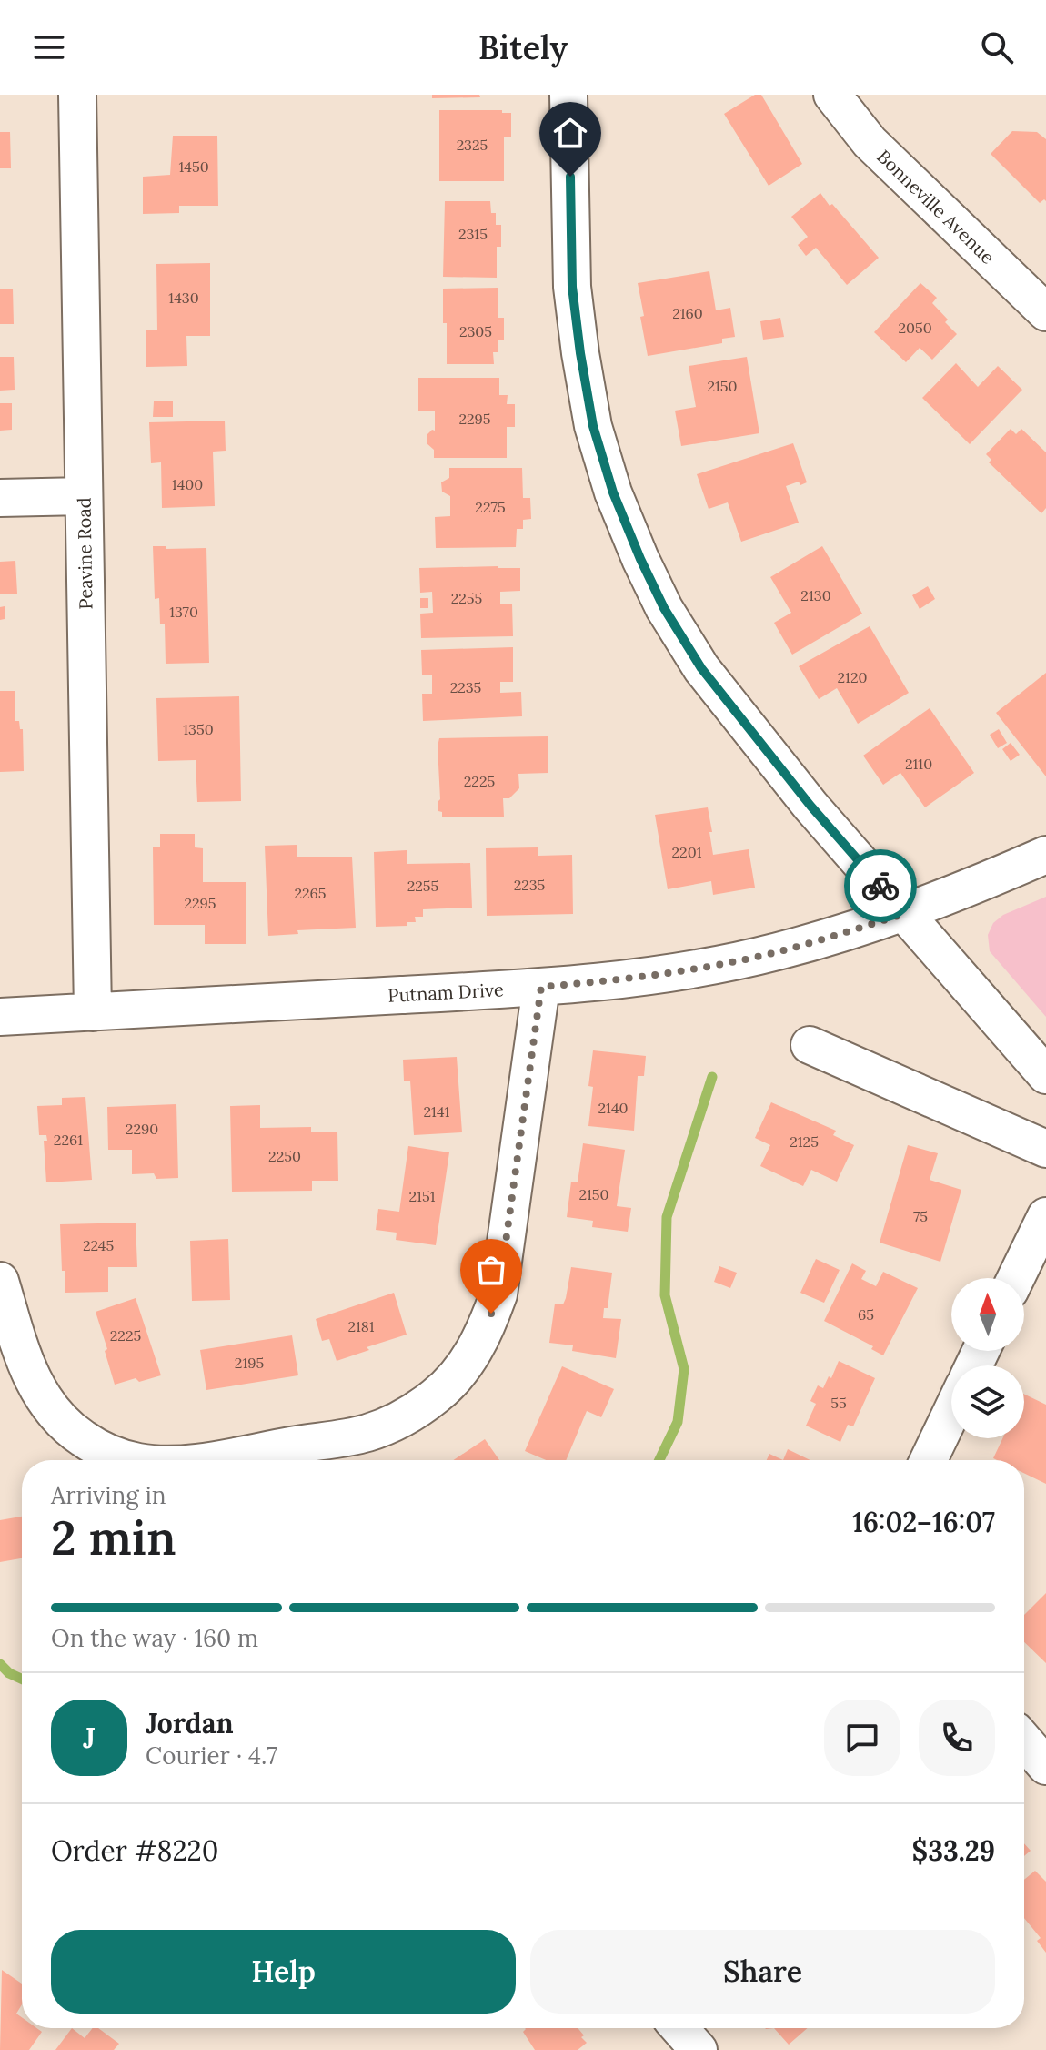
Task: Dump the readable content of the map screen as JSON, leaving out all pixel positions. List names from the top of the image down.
{
  "streets": {
    "street": ["Bonneville Avenue", "Peavine Road", "Putnam Drive"]
  },
  "crossings": [
    ["Peavine Road", "Putnam Drive"]
  ],
  "house_numbers": [
    "2325",
    "1450",
    "2315",
    "1430",
    "2160",
    "2050",
    "2305",
    "2150",
    "2295",
    "1400",
    "2275",
    "2130",
    "2255",
    "1370",
    "2120",
    "2235",
    "1350",
    "2110",
    "2225",
    "2201",
    "2235",
    "2255",
    "2265",
    "2295",
    "2140",
    "2141",
    "2290",
    "2261",
    "2125",
    "2250",
    "2150",
    "2151",
    "75",
    "2245",
    "65",
    "2181",
    "2225",
    "2195",
    "55"
  ],
  "north": "top",
  "page": {
    "header": "Bitely",
    "heading": ["2 min", "Arriving in", "16:02–16:07"],
    "panel": [
      "Jordan",
      "Courier · 4.7",
      "Order #8220",
      "$33.29"
    ],
    "bar": "On the way · 160 m",
    "round": "J",
    "buttons": ["Help", "Share"]
  }
}
